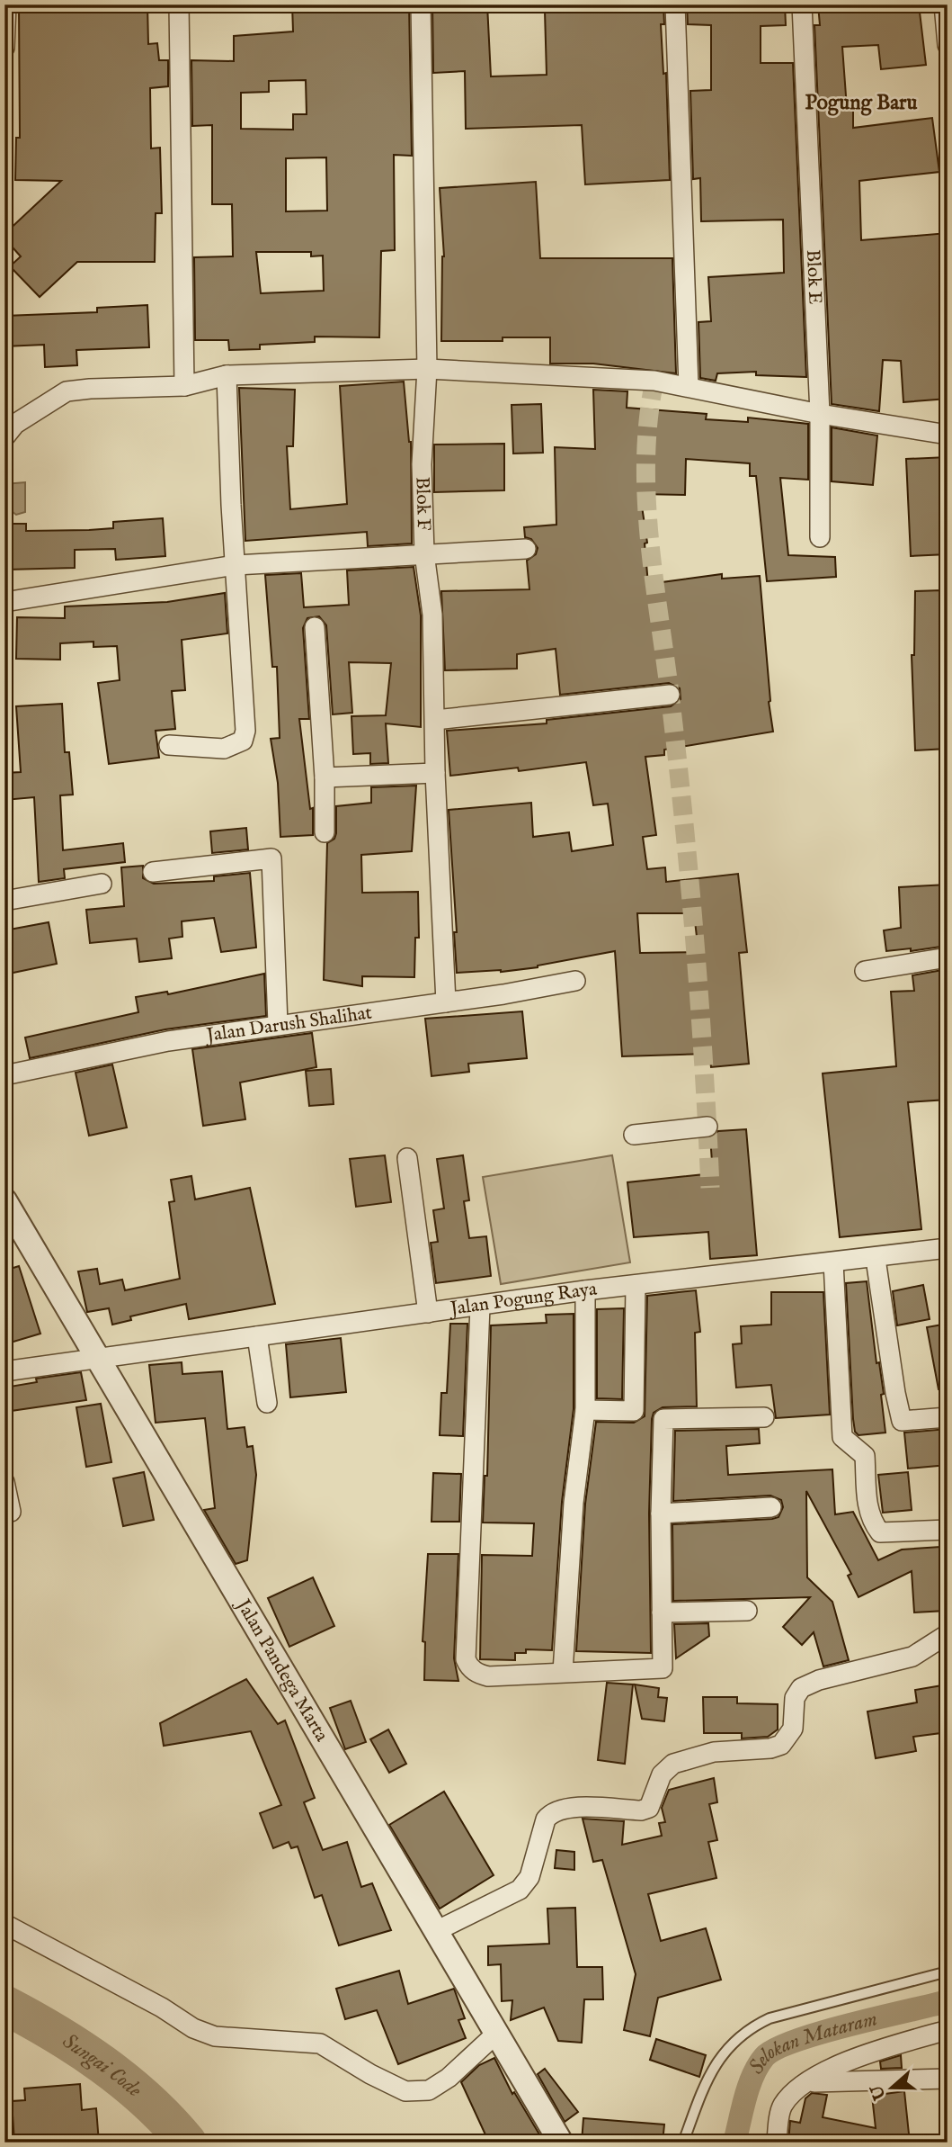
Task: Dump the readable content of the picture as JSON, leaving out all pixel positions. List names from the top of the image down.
{
  "streets": {
    "street": [
      "Blok E",
      "Blok F",
      "Jalan Darush Shalihat",
      "Jalan Pogung Raya",
      "Jalan Pandega Marta"
    ]
  },
  "crossings": [
    ["Blok F", "Jalan Darush Shalihat"],
    ["Jalan Pogung Raya", "Jalan Pandega Marta"]
  ],
  "districts": ["Pogung Baru"],
  "water": ["Selokan Mataram", "Sungai Code"],
  "north": "left"
}
